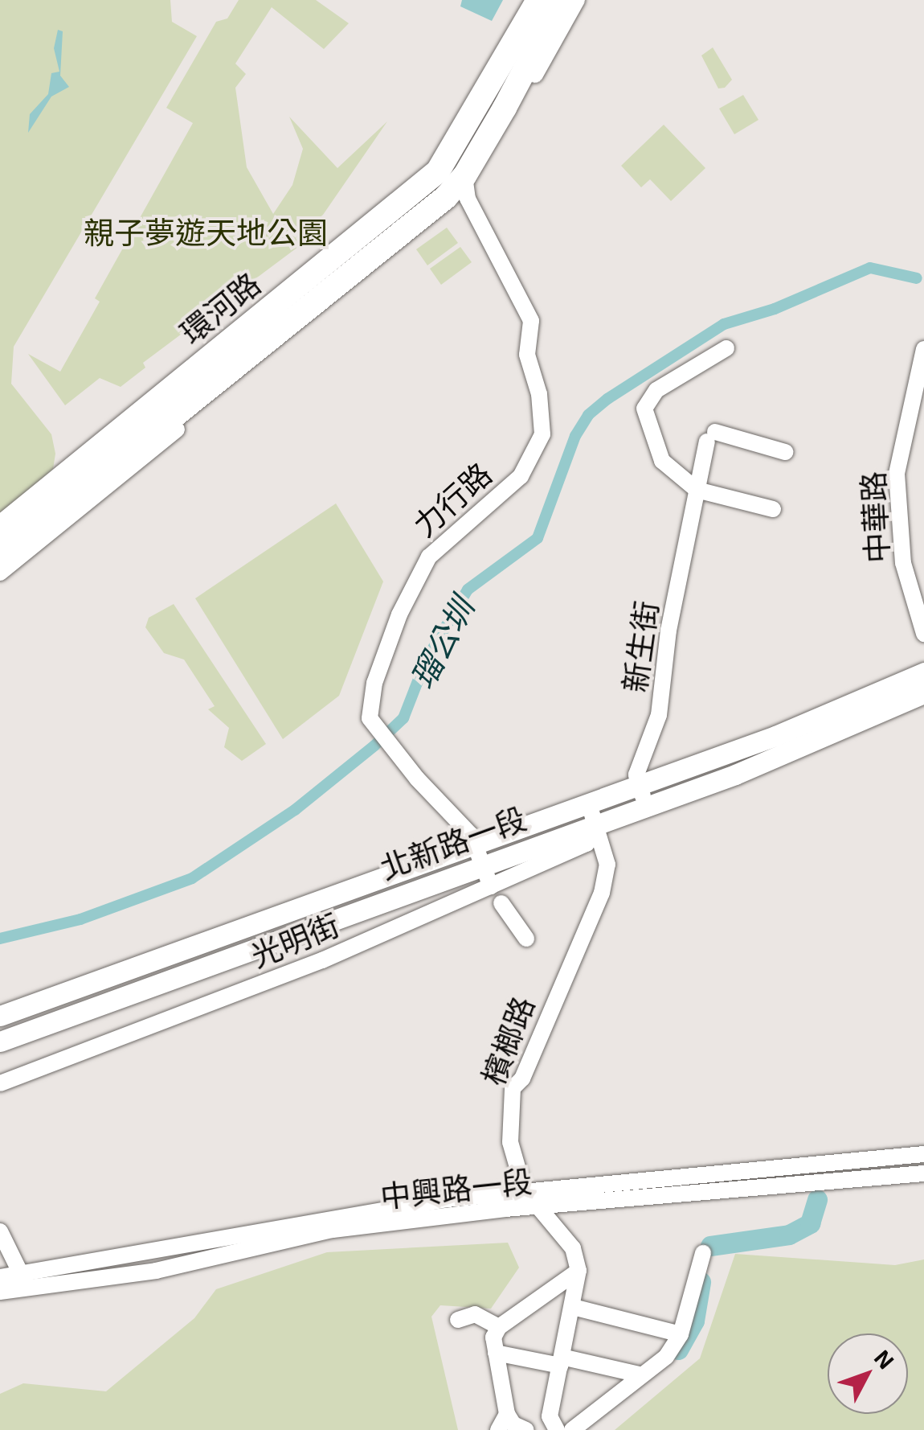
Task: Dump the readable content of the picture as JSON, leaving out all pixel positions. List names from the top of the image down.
{
  "streets": {
    "highway": ["環河路"],
    "main road": ["北新路一段"],
    "street": [
      "力行路",
      "中華路",
      "新生街",
      "光明街",
      "檳榔路",
      "中興路一段"
    ]
  },
  "crossings": [
    ["環河路", "力行路"],
    ["力行路", "北新路一段"],
    ["力行路", "光明街"],
    ["新生街", "北新路一段"],
    ["北新路一段", "光明街"],
    ["北新路一段", "檳榔路"],
    ["光明街", "檳榔路"],
    ["檳榔路", "中興路一段"]
  ],
  "water": ["瑠公圳"],
  "parks": ["親子夢遊天地公園"],
  "north": "top right"
}
